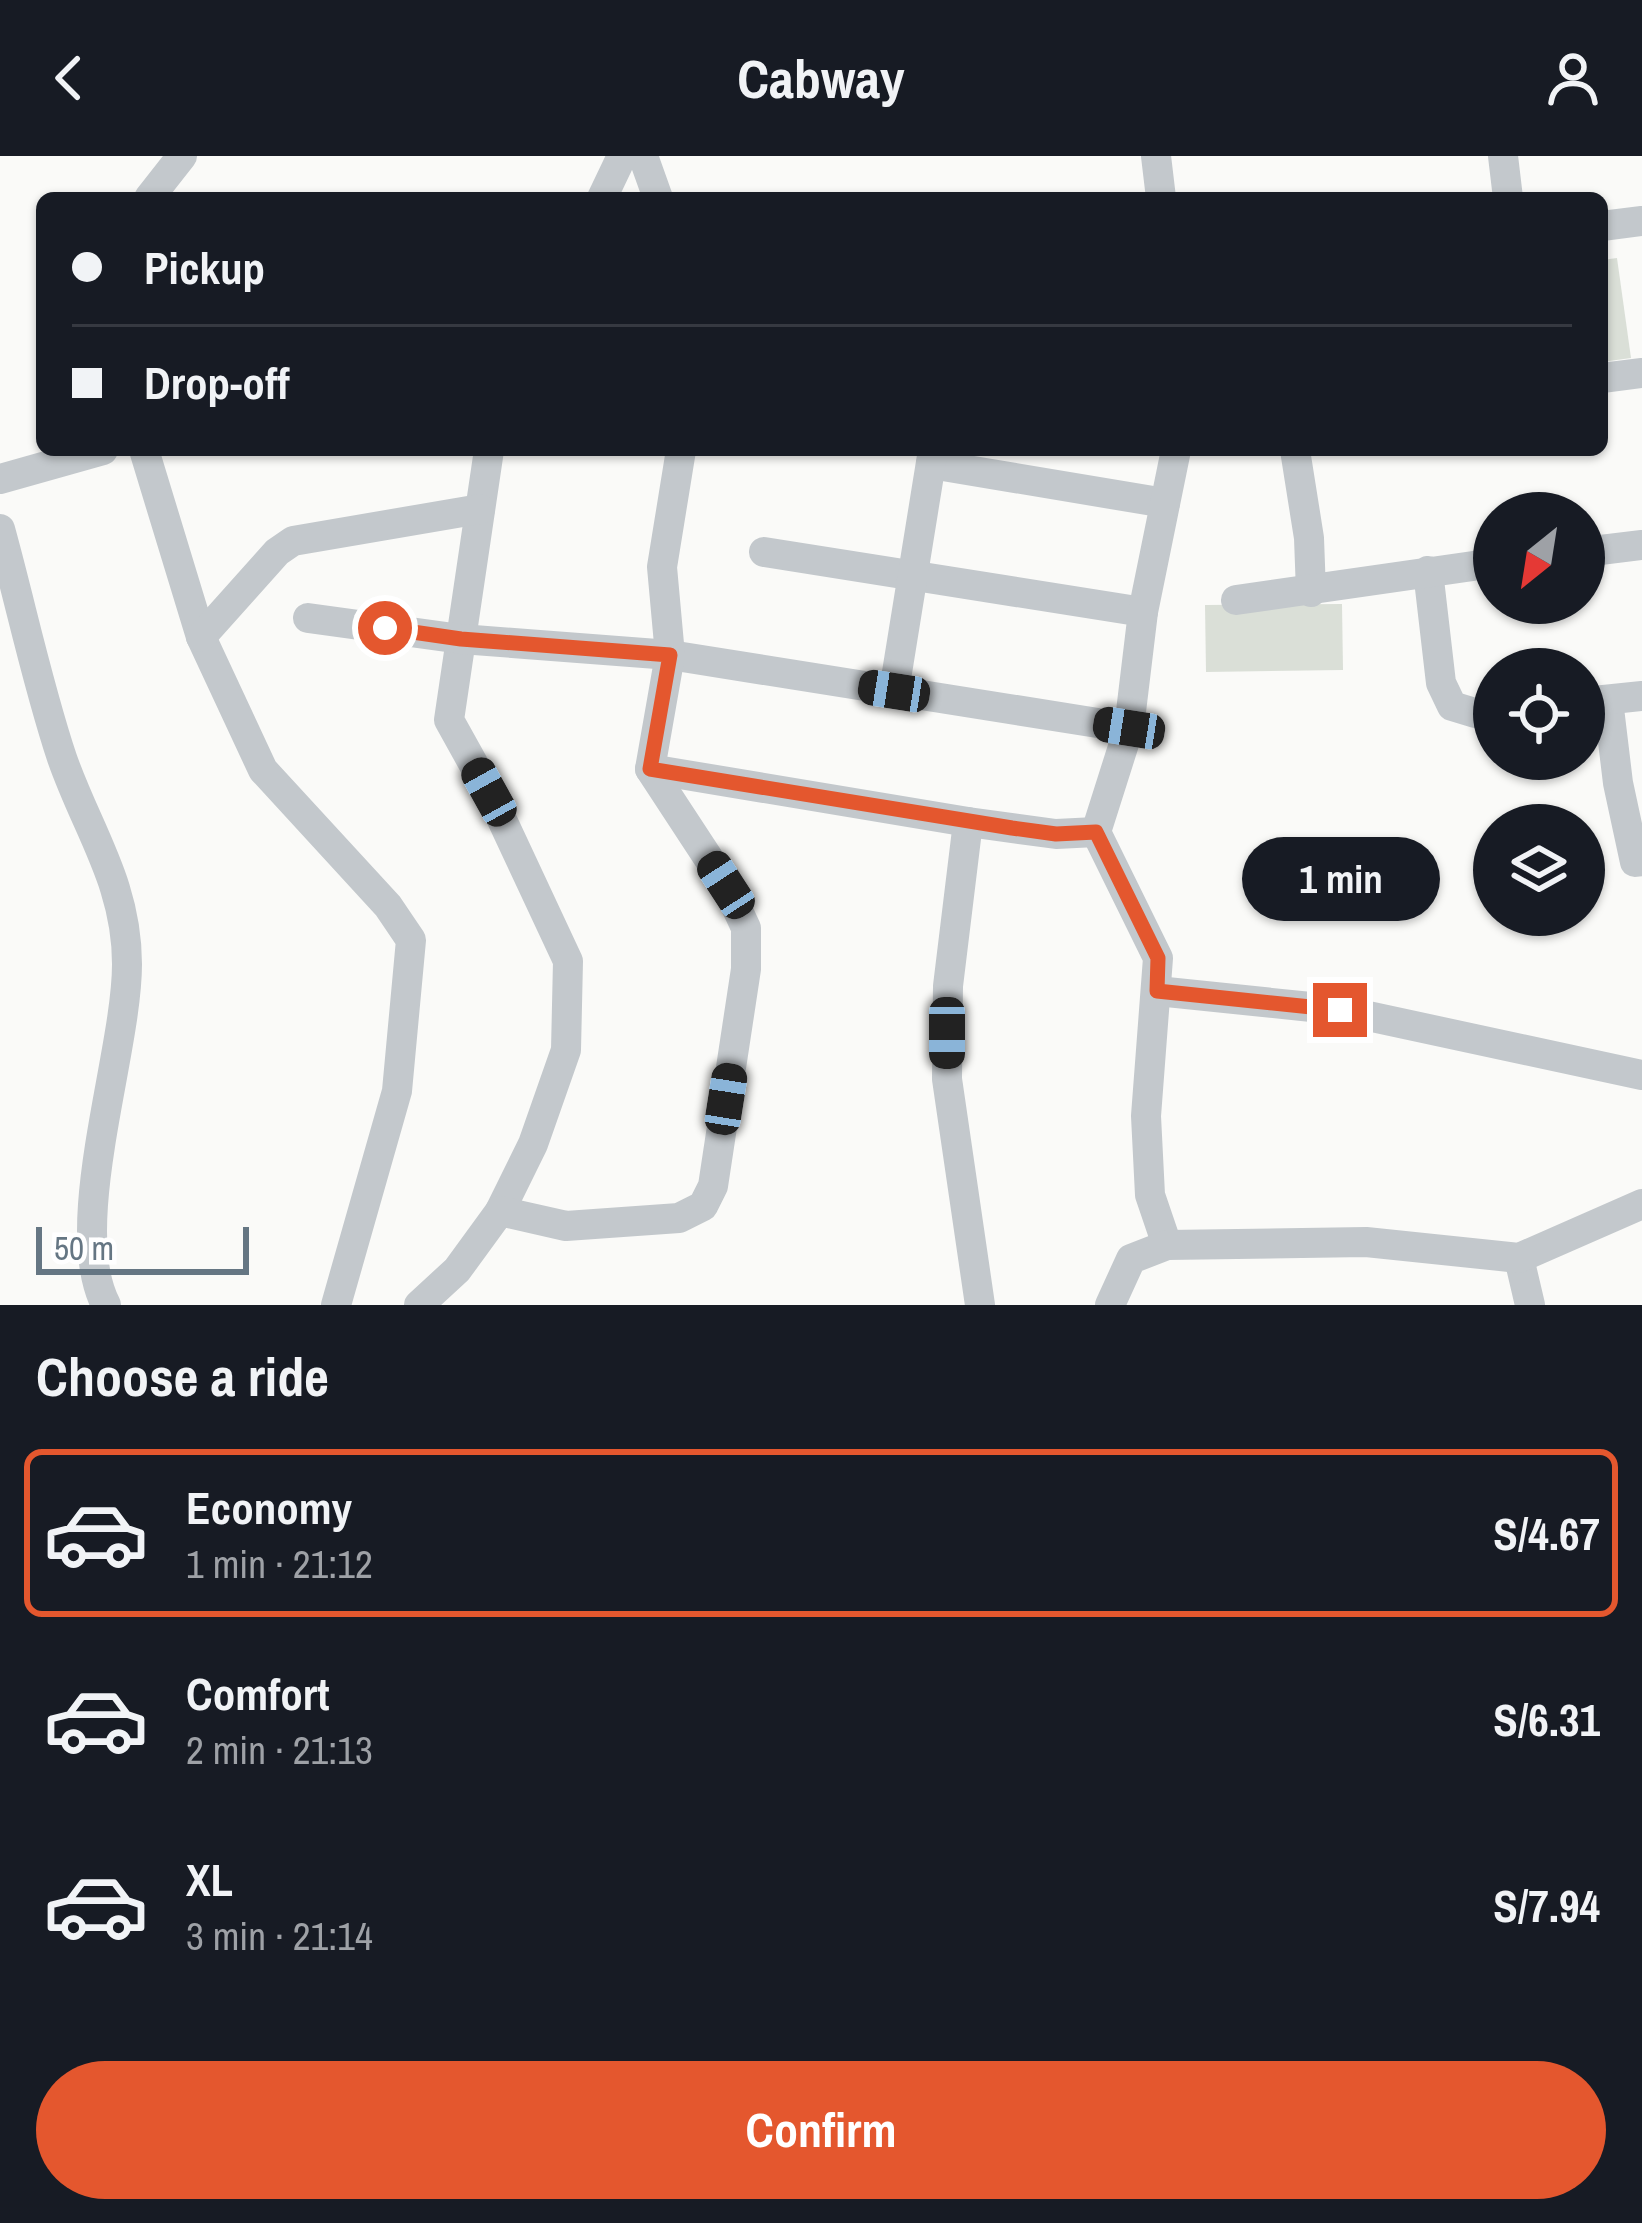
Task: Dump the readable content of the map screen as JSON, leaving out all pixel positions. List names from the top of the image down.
{
  "scale_bar": "50 m",
  "north": "bottom left",
  "page": {
    "header": "Cabway",
    "banner": ["Pickup", "Drop-off"],
    "bubble": "1 min",
    "scale": "50 m",
    "heading": "Choose a ride",
    "list": [
      {
        "name": "Economy",
        "note": "1 min · 21:12",
        "value": "S/4.67"
      },
      {
        "name": "Comfort",
        "note": "2 min · 21:13",
        "value": "S/6.31"
      },
      {
        "name": "XL",
        "note": "3 min · 21:14",
        "value": "S/7.94"
      }
    ],
    "buttons": "Confirm"
  }
}
